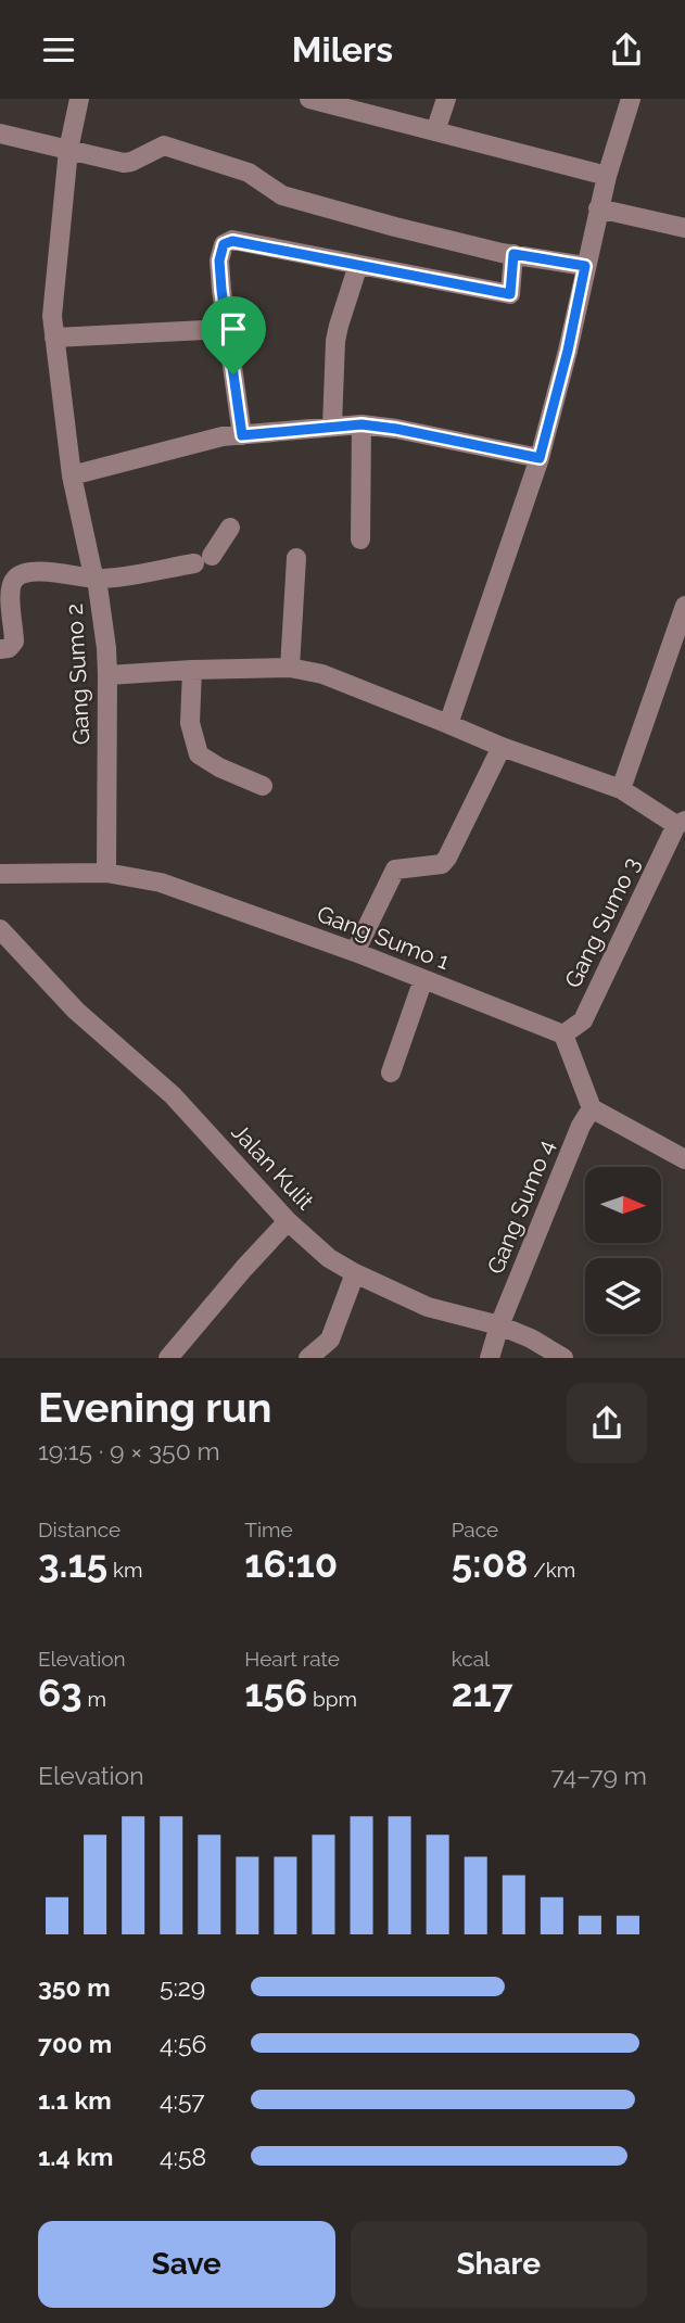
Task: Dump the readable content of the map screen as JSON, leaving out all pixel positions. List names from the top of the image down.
{
  "streets": {
    "street": [
      "Gang Sumo 2",
      "Gang Sumo 3",
      "Gang Sumo 1",
      "Jalan Kulit",
      "Gang Sumo 4"
    ]
  },
  "crossings": [
    ["Gang Sumo 2", "Gang Sumo 1"],
    ["Gang Sumo 3", "Gang Sumo 1"],
    ["Jalan Kulit", "Gang Sumo 4"]
  ],
  "north": "right",
  "page": {
    "header": "Milers",
    "heading": ["Evening run", "19:15 · 9 × 350 m"],
    "stats": [
      ["Distance", "3.15 km"],
      ["Time", "16:10"],
      ["Pace", "5:08 /km"],
      ["Elevation", "63 m"],
      ["Heart rate", "156 bpm"],
      ["kcal", "217"]
    ],
    "chart": ["Elevation", "74–79 m"],
    "list": [
      {
        "name": "350 m",
        "note": "5:29"
      },
      {
        "name": "700 m",
        "note": "4:56"
      },
      {
        "name": "1.1 km",
        "note": "4:57"
      },
      {
        "name": "1.4 km",
        "note": "4:58"
      }
    ],
    "buttons": ["Save", "Share"]
  }
}
